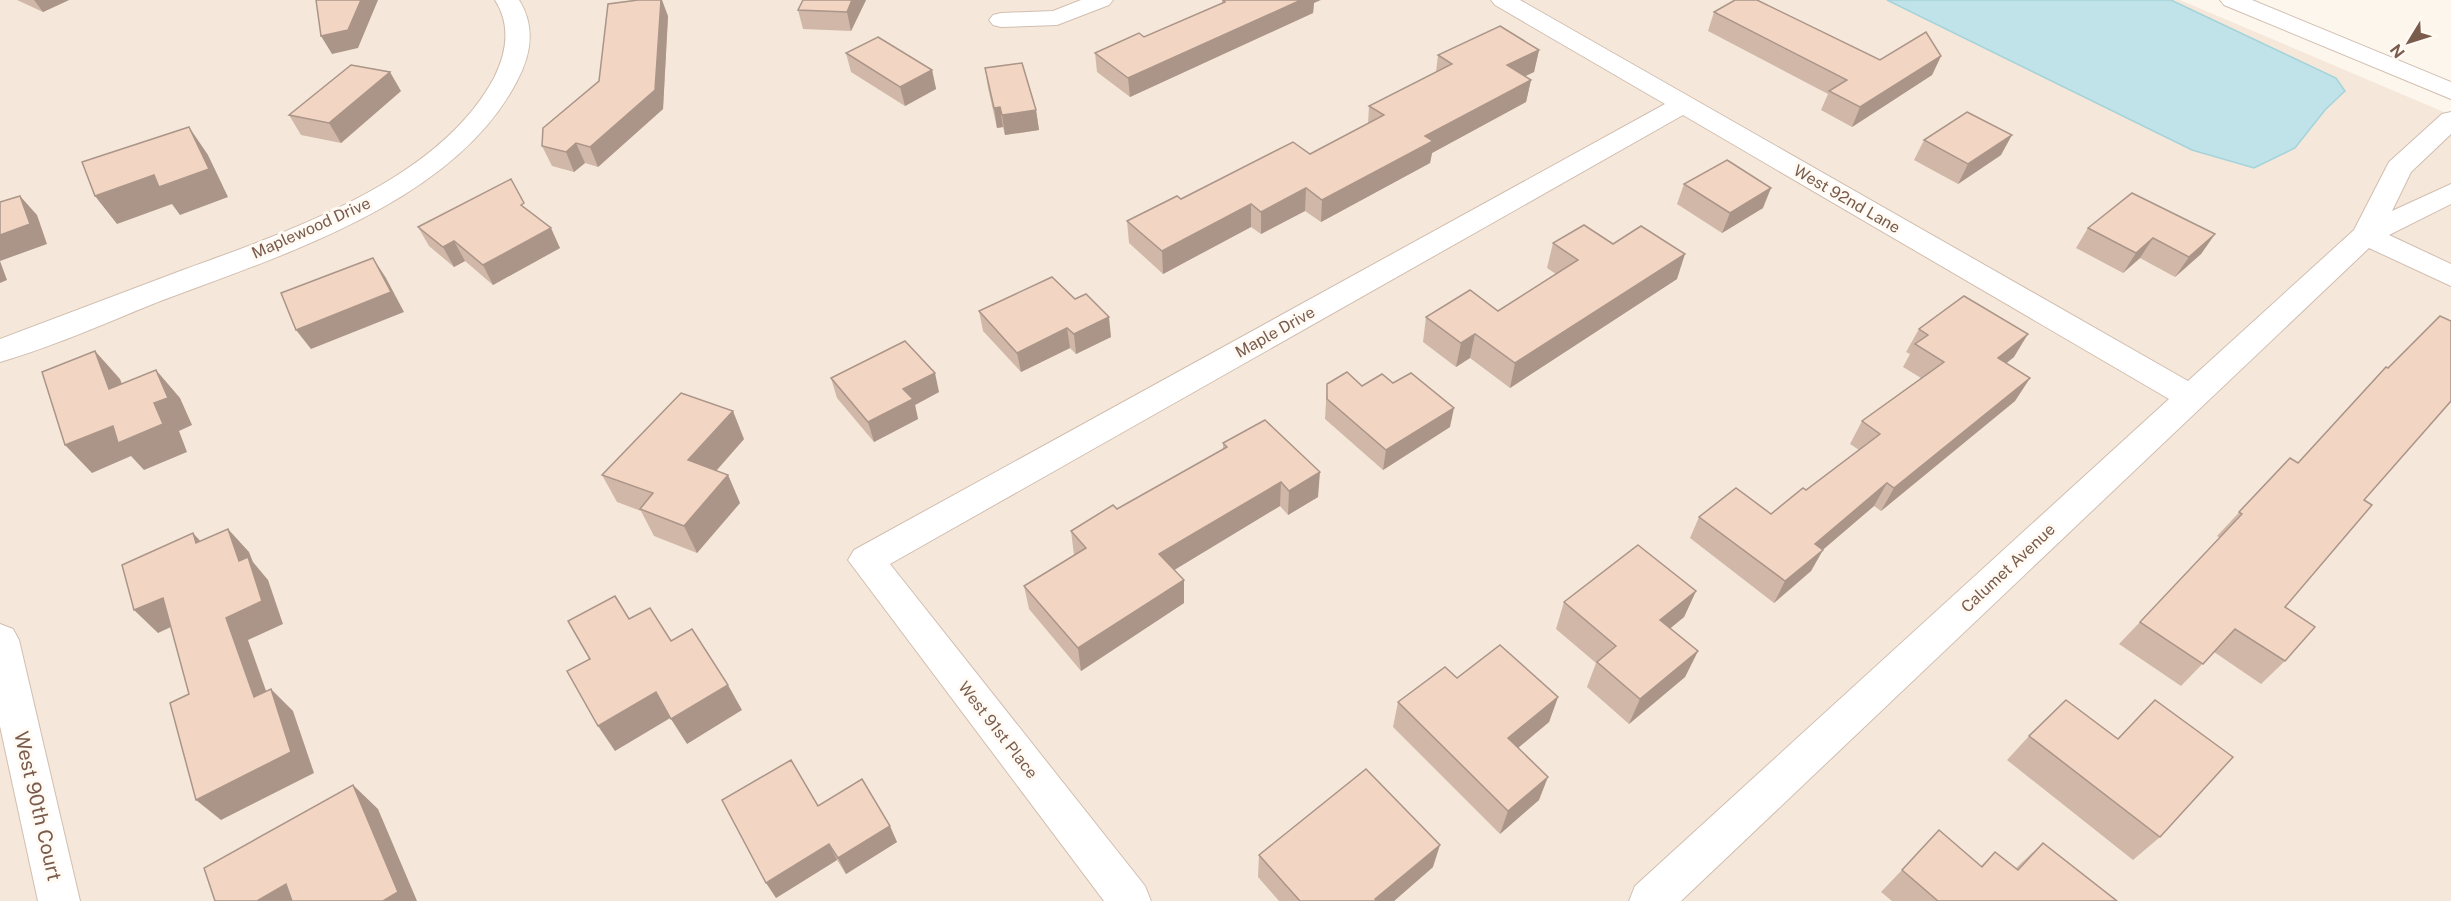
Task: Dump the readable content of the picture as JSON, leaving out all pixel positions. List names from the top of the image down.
{
  "streets": {
    "street": [
      "West 92nd Lane",
      "Maplewood Drive",
      "Maple Drive",
      "Calumet Avenue",
      "West 91st Place",
      "West 90th Court"
    ]
  },
  "crossings": [
    ["West 92nd Lane", "Maple Drive"],
    ["West 92nd Lane", "Calumet Avenue"],
    ["Maple Drive", "West 91st Place"]
  ],
  "north": "bottom left"
}
